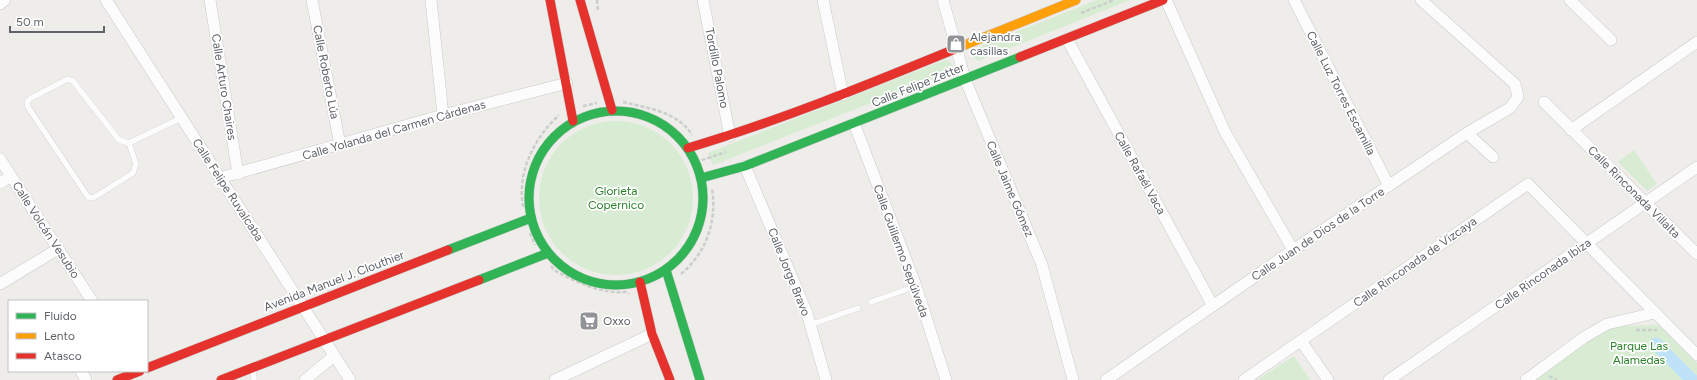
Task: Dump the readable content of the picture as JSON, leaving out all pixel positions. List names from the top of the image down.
{
  "streets": {
    "main road": ["Calle Felipe Zetter", "Avenida Manuel J. Clouthier"],
    "street": [
      "Tordillo Palomo",
      "Calle Roberto Lúa",
      "Calle Arturo Chaires",
      "Calle Luz Torres Escamilla",
      "Calle Yolanda del Carmen Cárdenas",
      "Calle Rafaél Vaca",
      "Calle Jaime Gómez",
      "Calle Felipe Ruvalcaba",
      "Calle Rinconada Villalta",
      "Calle Volcán Vesubio",
      "Calle Juan de Dios de la Torre",
      "Calle Guillermo Sepúlveda",
      "Calle Rinconada de Vizcaya",
      "Calle Jorge Bravo",
      "Calle Rinconada Ibiza"
    ]
  },
  "crossings": [
    ["Tordillo Palomo", "Calle Felipe Zetter"],
    ["Calle Roberto Lúa", "Calle Yolanda del Carmen Cárdenas"],
    ["Calle Felipe Zetter", "Calle Rafaél Vaca"],
    ["Calle Felipe Zetter", "Calle Jaime Gómez"],
    ["Calle Felipe Zetter", "Calle Guillermo Sepúlveda"],
    ["Calle Felipe Zetter", "Calle Jorge Bravo"],
    ["Calle Arturo Chaires", "Calle Yolanda del Carmen Cárdenas"],
    ["Calle Luz Torres Escamilla", "Calle Juan de Dios de la Torre"],
    ["Calle Yolanda del Carmen Cárdenas", "Calle Felipe Ruvalcaba"],
    ["Calle Rafaél Vaca", "Calle Juan de Dios de la Torre"],
    ["Calle Felipe Ruvalcaba", "Avenida Manuel J. Clouthier"],
    ["Calle Rinconada Villalta", "Calle Rinconada Ibiza"],
    ["Calle Rinconada de Vizcaya", "Calle Rinconada Ibiza"]
  ],
  "parks": ["Glorieta Copernico", "Parque Las Alamedas"],
  "places": {
    "shop": ["Alejandra casillas"],
    "supermarket": ["Oxxo"]
  },
  "legend": ["Fluido", "Lento", "Atasco"],
  "scale_bar": "50 m"
}
